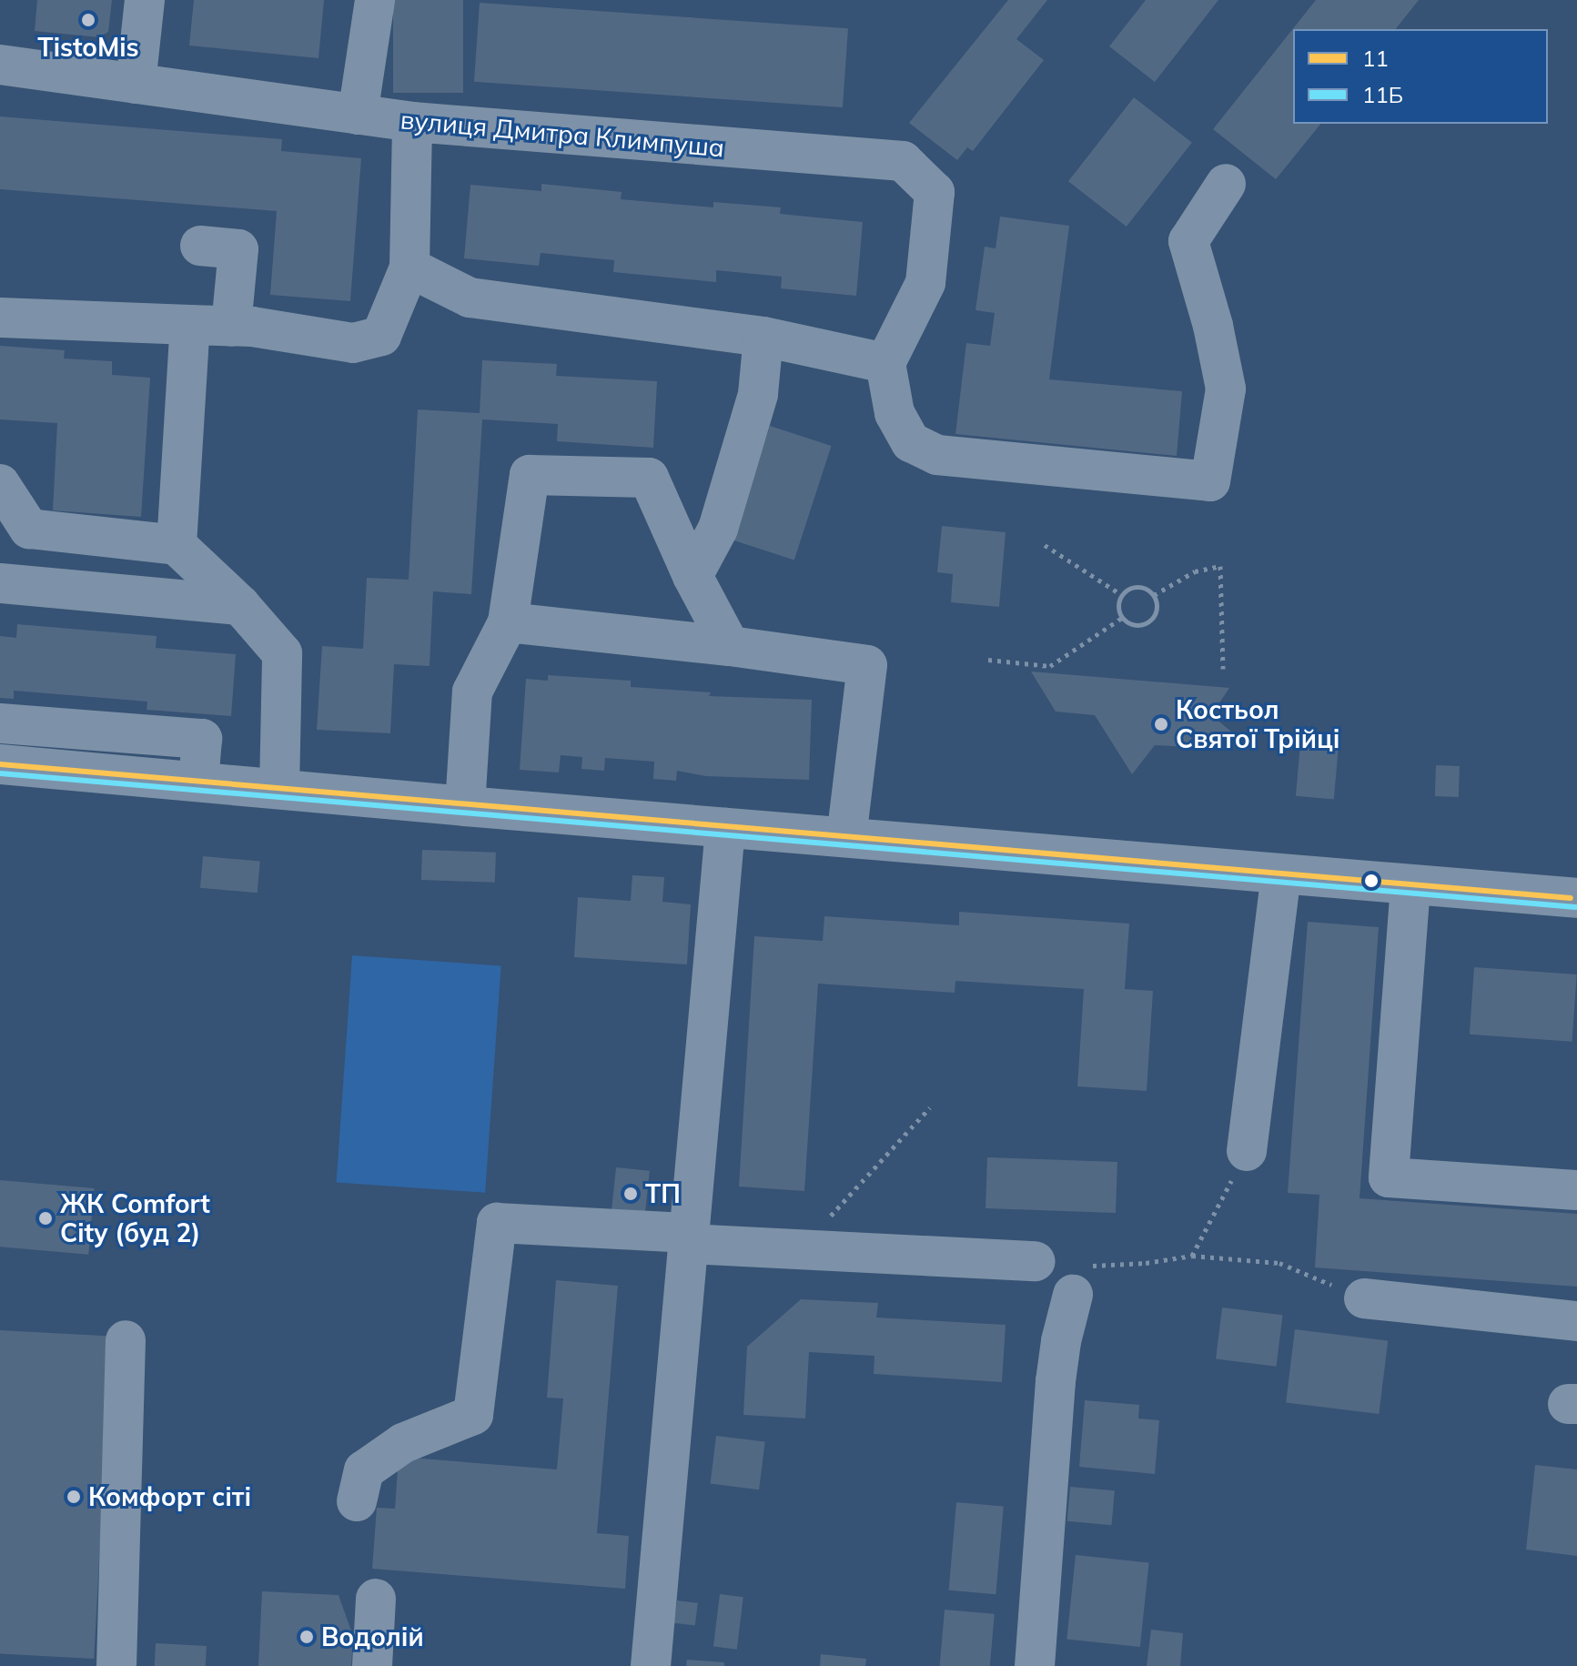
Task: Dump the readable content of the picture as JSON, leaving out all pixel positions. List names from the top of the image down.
{
  "streets": {
    "street": ["вулиця Дмитра Климпуша"]
  },
  "places": [
    "TistoMis",
    "Костьол Святої Трійці",
    "ТП",
    "ЖК Comfort City (буд 2)",
    "Комфорт сіті",
    "Водолій"
  ],
  "lines": ["transit line 11", "transit line 11Б"],
  "legend": ["11", "11Б"]
}
